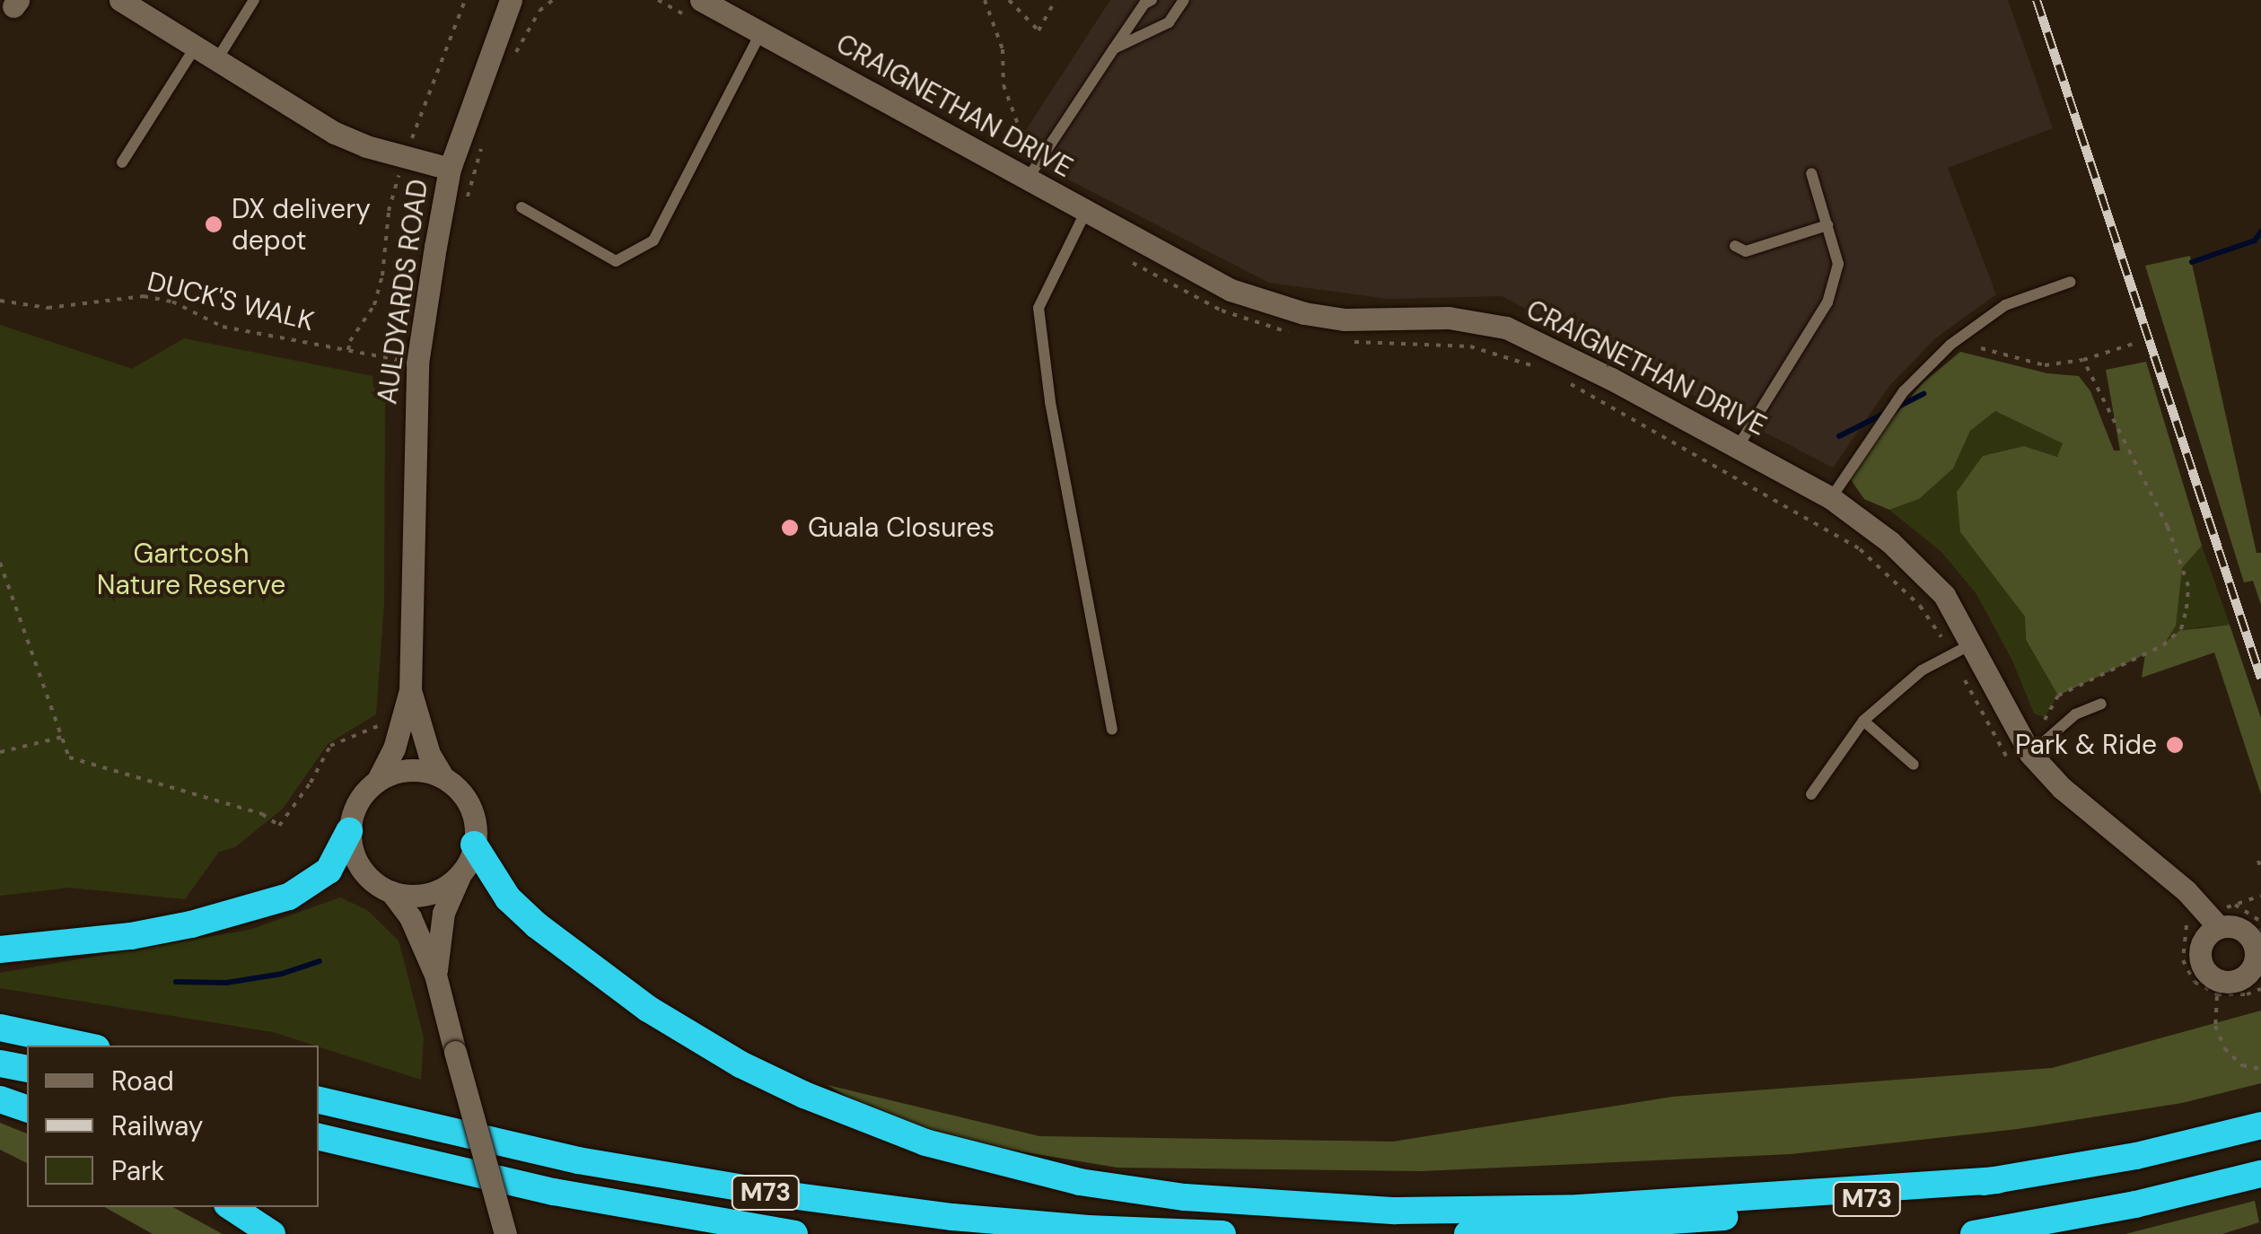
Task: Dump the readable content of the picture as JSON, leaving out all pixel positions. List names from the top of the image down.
{
  "streets": {
    "highway": ["M73"],
    "street": ["CRAIGNETHAN DRIVE", "AULDYARDS ROAD"],
    "path": ["DUCK'S WALK"]
  },
  "parks": ["Gartcosh Nature Reserve"],
  "places": ["DX delivery depot", "Guala Closures", "Park & Ride"],
  "legend": ["Road", "Railway", "Park"]
}
